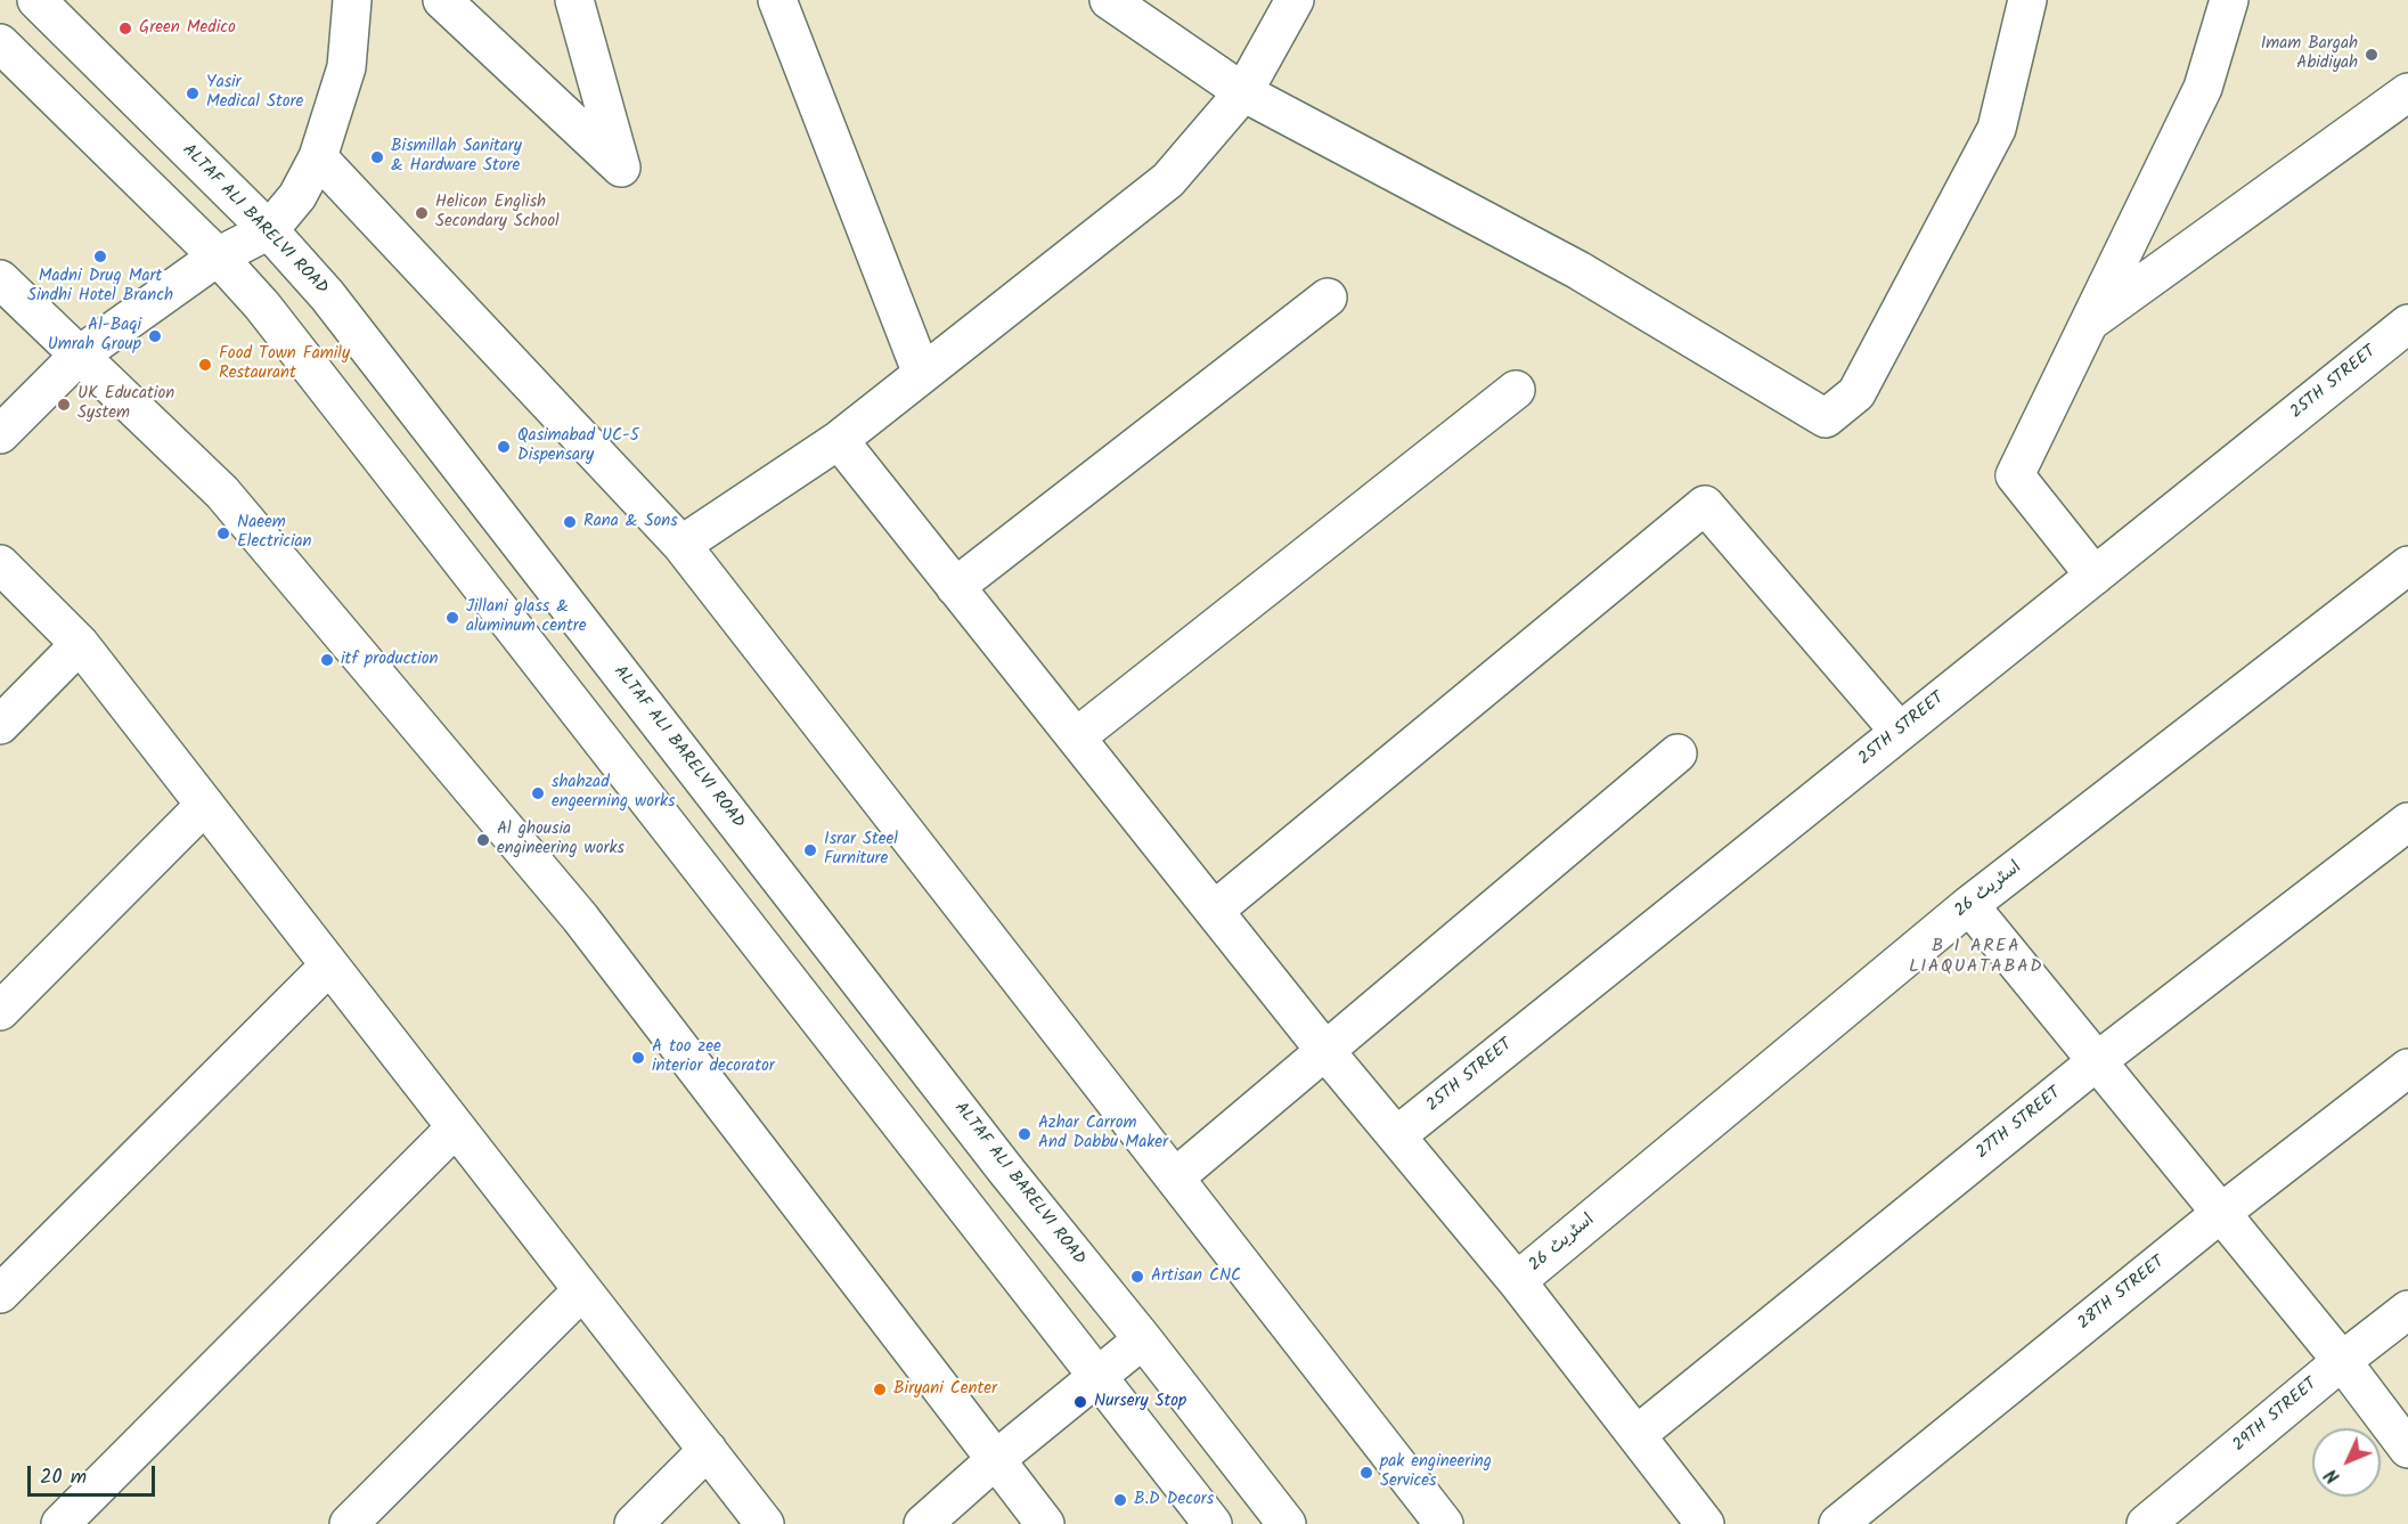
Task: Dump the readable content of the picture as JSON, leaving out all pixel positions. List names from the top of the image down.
{
  "streets": {
    "street": [
      "ALTAF ALI BARELVI ROAD",
      "25TH STREET",
      "اسٹریٹ 26",
      "27TH STREET",
      "28TH STREET",
      "29TH STREET"
    ]
  },
  "districts": ["B 1 AREA LIAQUATABAD"],
  "places": [
    "Green Medico",
    "Imam Bargah Abidiyah",
    "Yasir Medical Store",
    "Bismillah Sanitary & Hardware Store",
    "Helicon English Secondary School",
    "Madni Drug Mart Sindhi Hotel Branch",
    "Al-Baqi Umrah Group",
    "Food Town Family Restaurant",
    "UK Education System",
    "Qasimabad UC-5 Dispensary",
    "Rana & Sons",
    "Naeem Electrician",
    "Jillani glass & aluminum centre",
    "itf production",
    "shahzad engeerning works",
    "Al ghousia engineering works",
    "Israr Steel Furniture",
    "A too zee interior decorator",
    "Azhar Carrom And Dabbu Maker",
    "Artisan CNC",
    "Biryani Center",
    "Nursery Stop",
    "pak engineering Services",
    "B.D Decors"
  ],
  "scale_bar": "20 m",
  "north": "bottom left"
}
